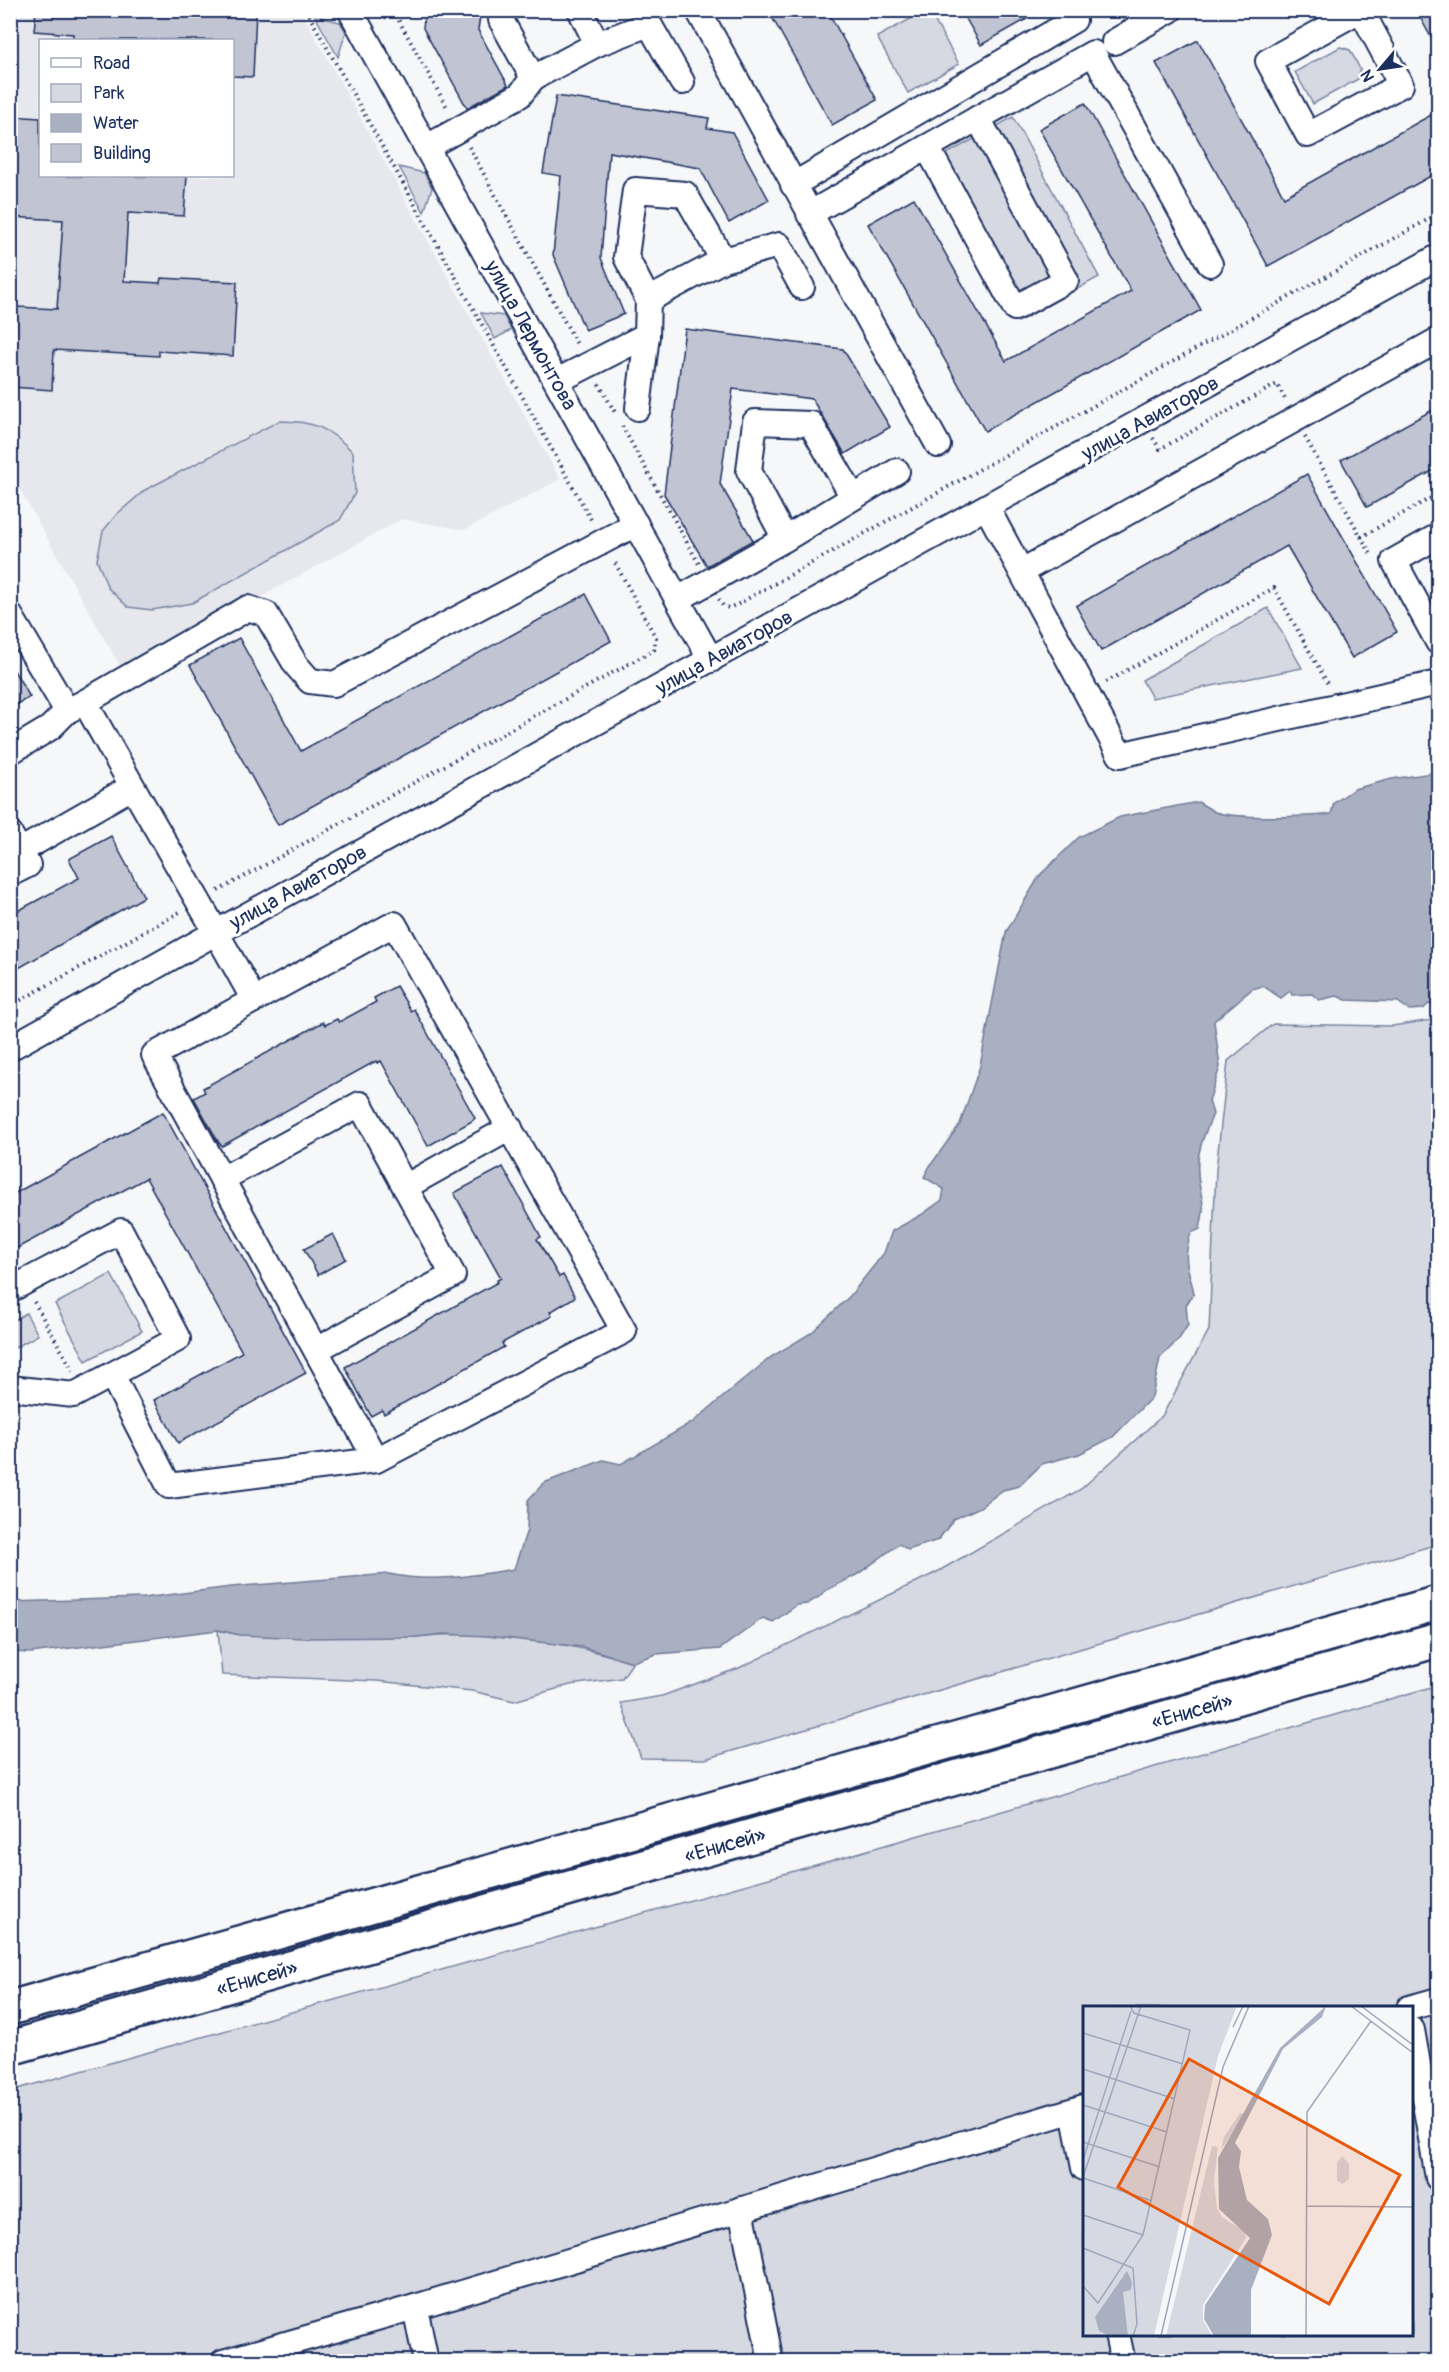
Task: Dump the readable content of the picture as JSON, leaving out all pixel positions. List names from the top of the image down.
{
  "streets": {
    "highway": ["«Енисей»"],
    "street": ["улица Лермонтова", "улица Авиаторов"]
  },
  "crossings": [
    ["улица Лермонтова", "улица Авиаторов"]
  ],
  "legend": [
    "Road",
    "Park",
    "Water",
    "Building"
  ],
  "north": "bottom left"
}
